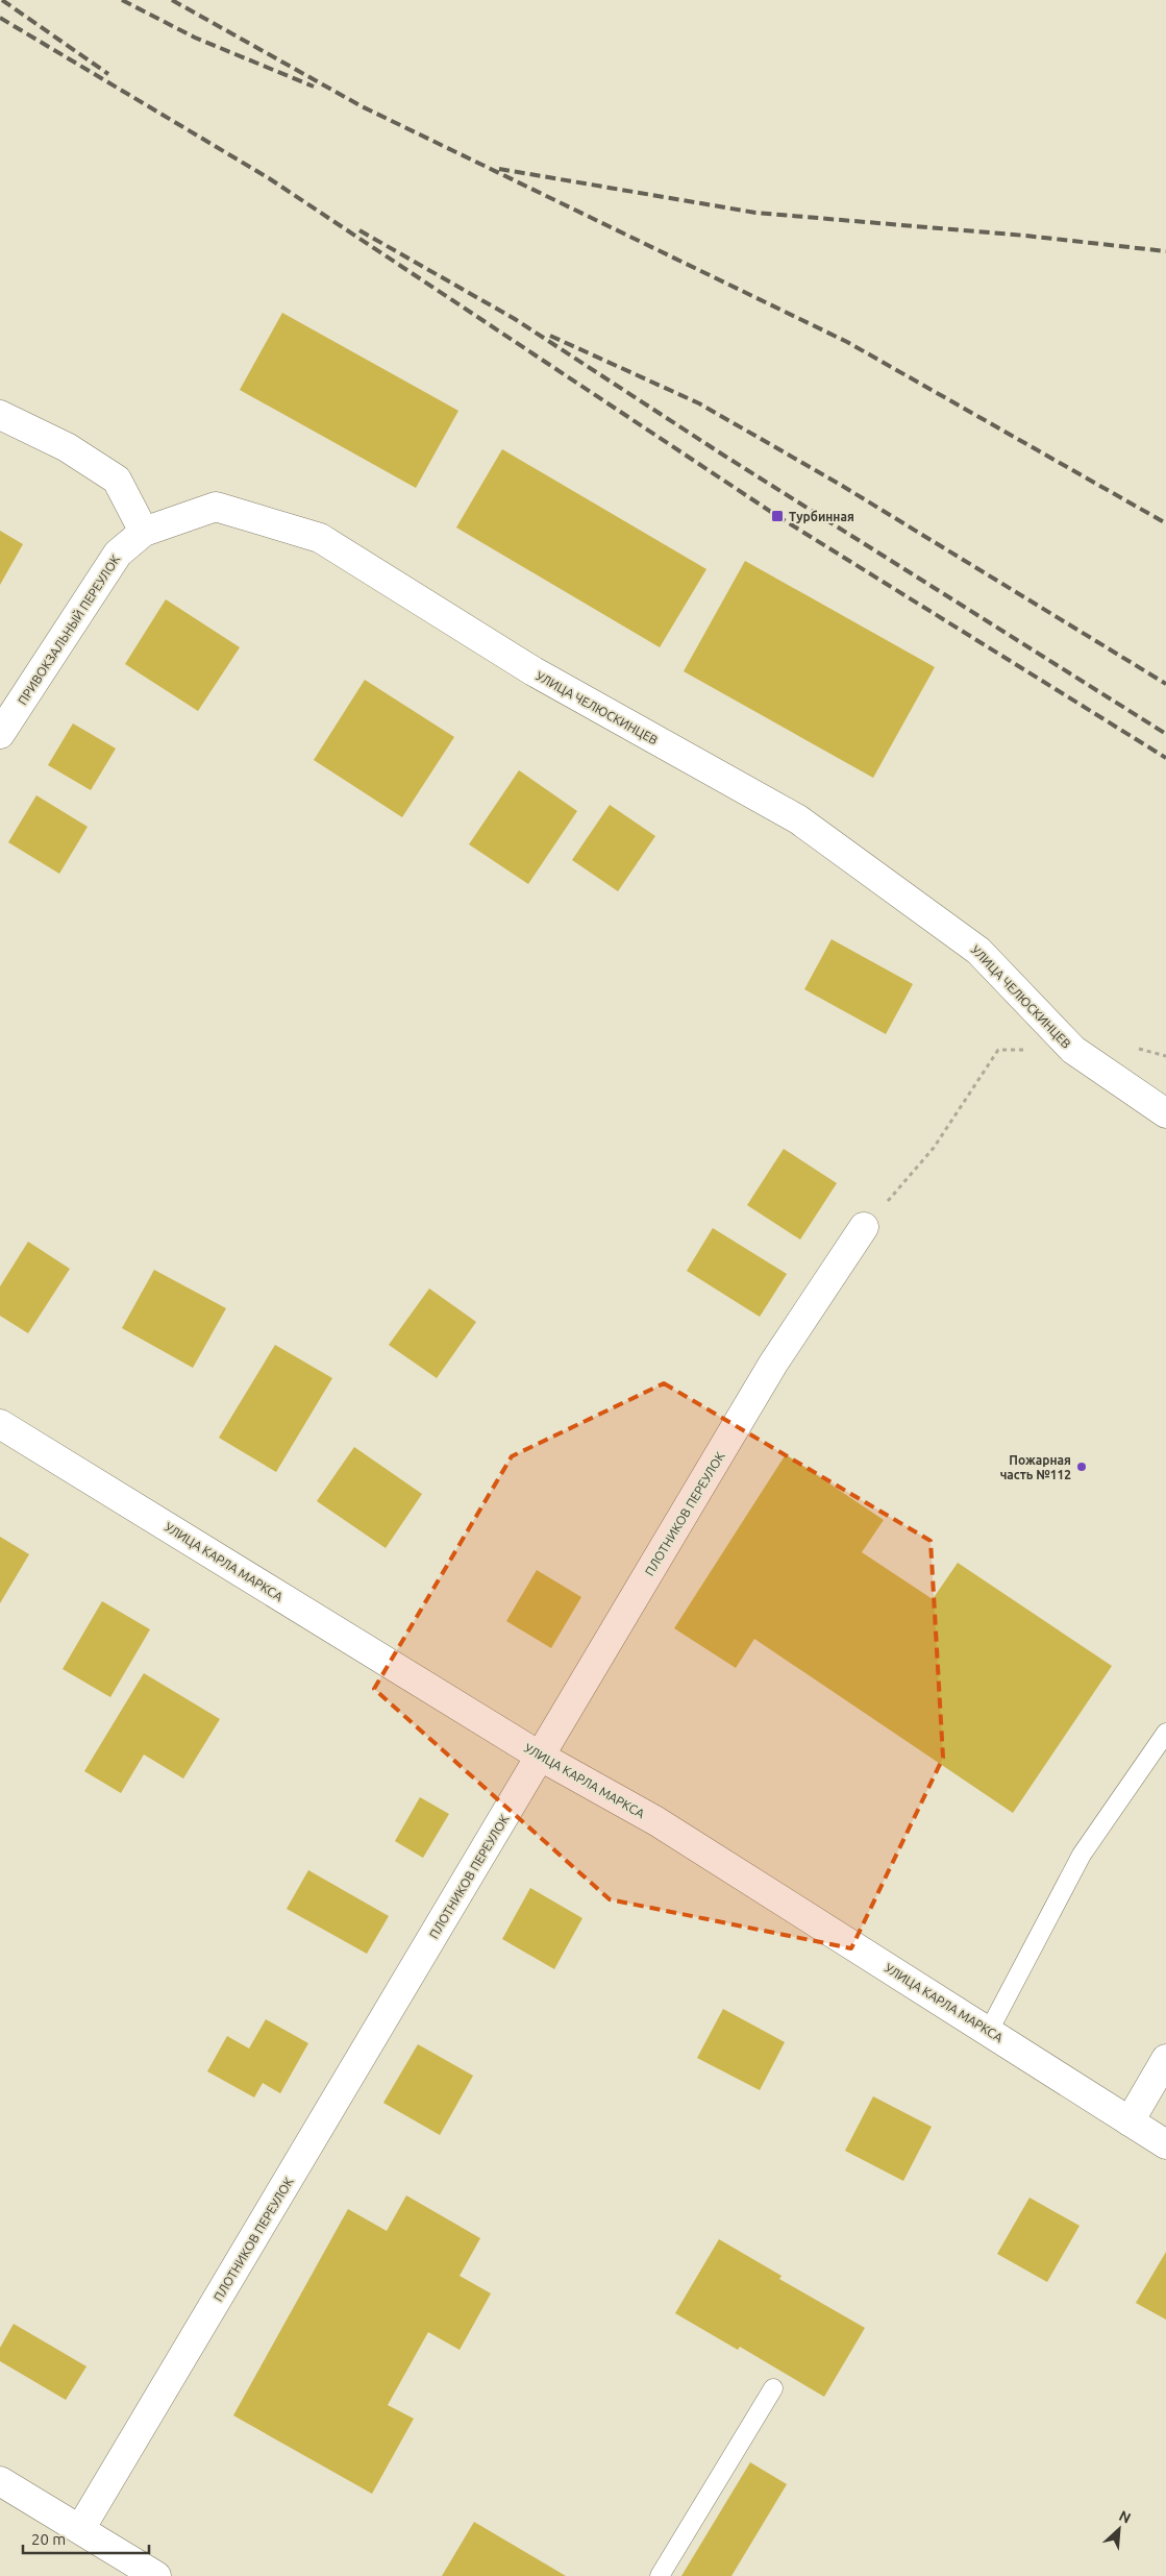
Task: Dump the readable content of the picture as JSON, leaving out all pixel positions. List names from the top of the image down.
{
  "streets": {
    "street": [
      "ПРИВОКЗАЛЬНЫЙ ПЕРЕУЛОК",
      "УЛИЦА ЧЕЛЮСКИНЦЕВ",
      "ПЛОТНИКОВ ПЕРЕУЛОК",
      "УЛИЦА КАРЛА МАРКСА"
    ]
  },
  "crossings": [
    ["ПРИВОКЗАЛЬНЫЙ ПЕРЕУЛОК", "УЛИЦА ЧЕЛЮСКИНЦЕВ"],
    ["ПЛОТНИКОВ ПЕРЕУЛОК", "УЛИЦА КАРЛА МАРКСА"]
  ],
  "places": {
    "transit": ["Турбинная"],
    "other": ["Пожарная часть №112"]
  },
  "scale_bar": "20 m",
  "north": "top right"
}
